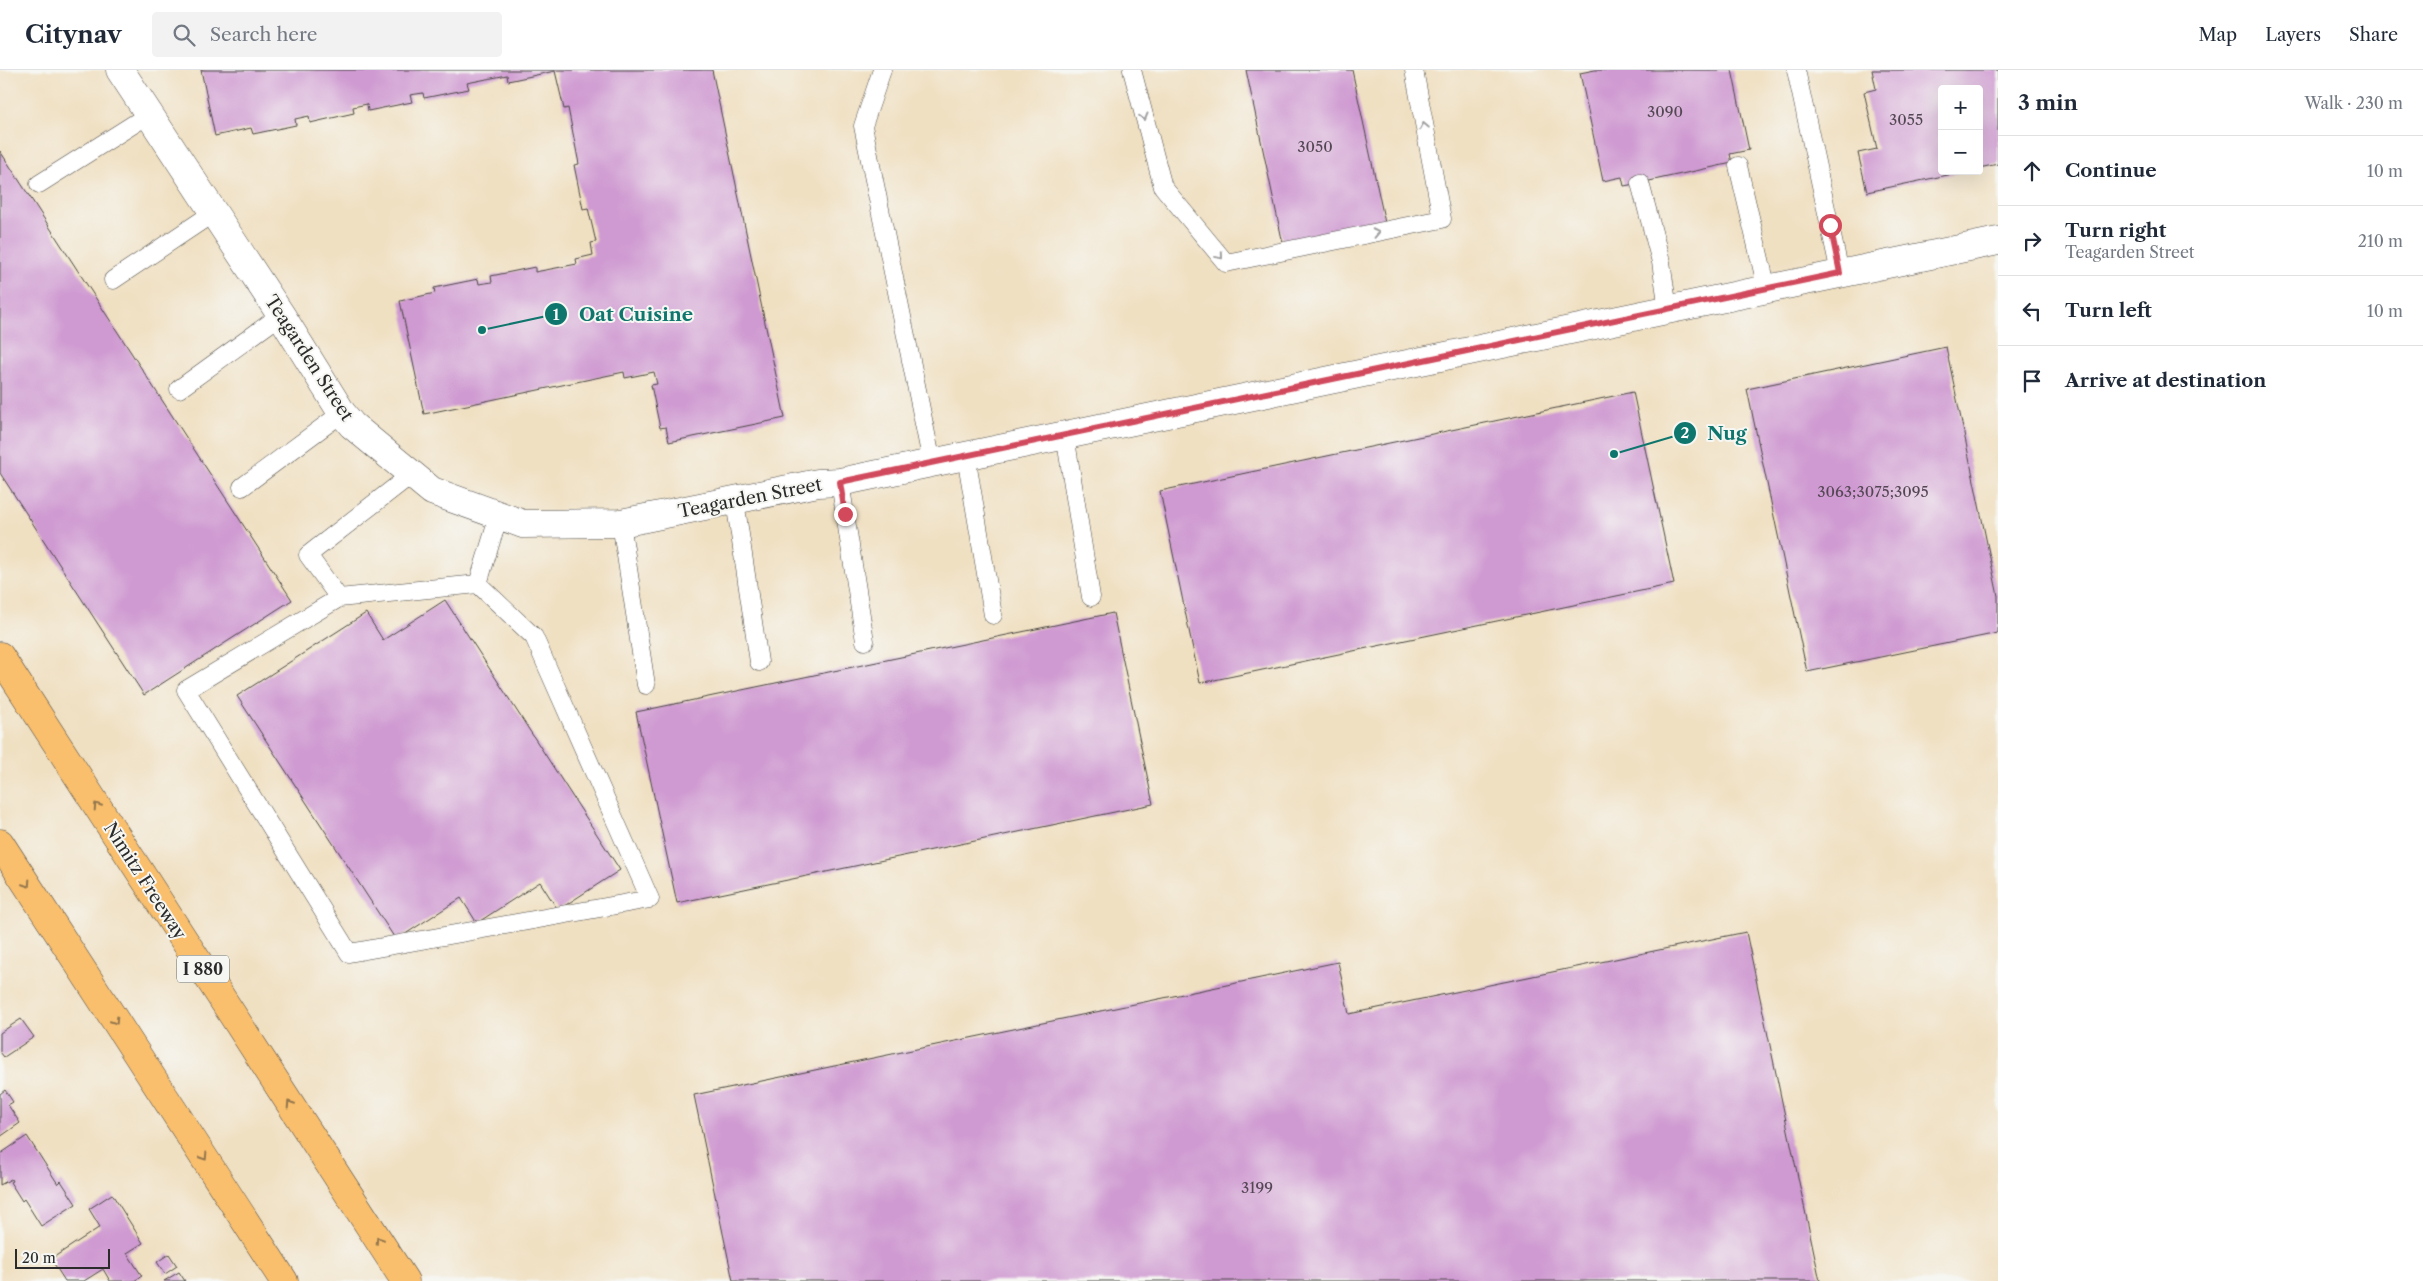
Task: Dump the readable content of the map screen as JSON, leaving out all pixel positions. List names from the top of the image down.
{
  "streets": {
    "highway": ["Nimitz Freeway", "I 880"],
    "street": ["Teagarden Street"]
  },
  "places": ["Oat Cuisine", "Nug"],
  "house_numbers": [
    "3090",
    "3055",
    "3050",
    "3063;3075;3095",
    "3199"
  ],
  "scale_bar": "20 m",
  "page": {
    "header": "Citynav",
    "search": "Search here",
    "nav": ["Map", "Layers", "Share"],
    "heading": ["3 min", "Walk · 230 m"],
    "map_buttons": ["+", "−"],
    "list": [
      ["Continue", "10 m"],
      ["Turn right", "Teagarden Street", "210 m"],
      ["Turn left", "10 m"],
      "Arrive at destination"
    ],
    "scale": "20 m"
  }
}
